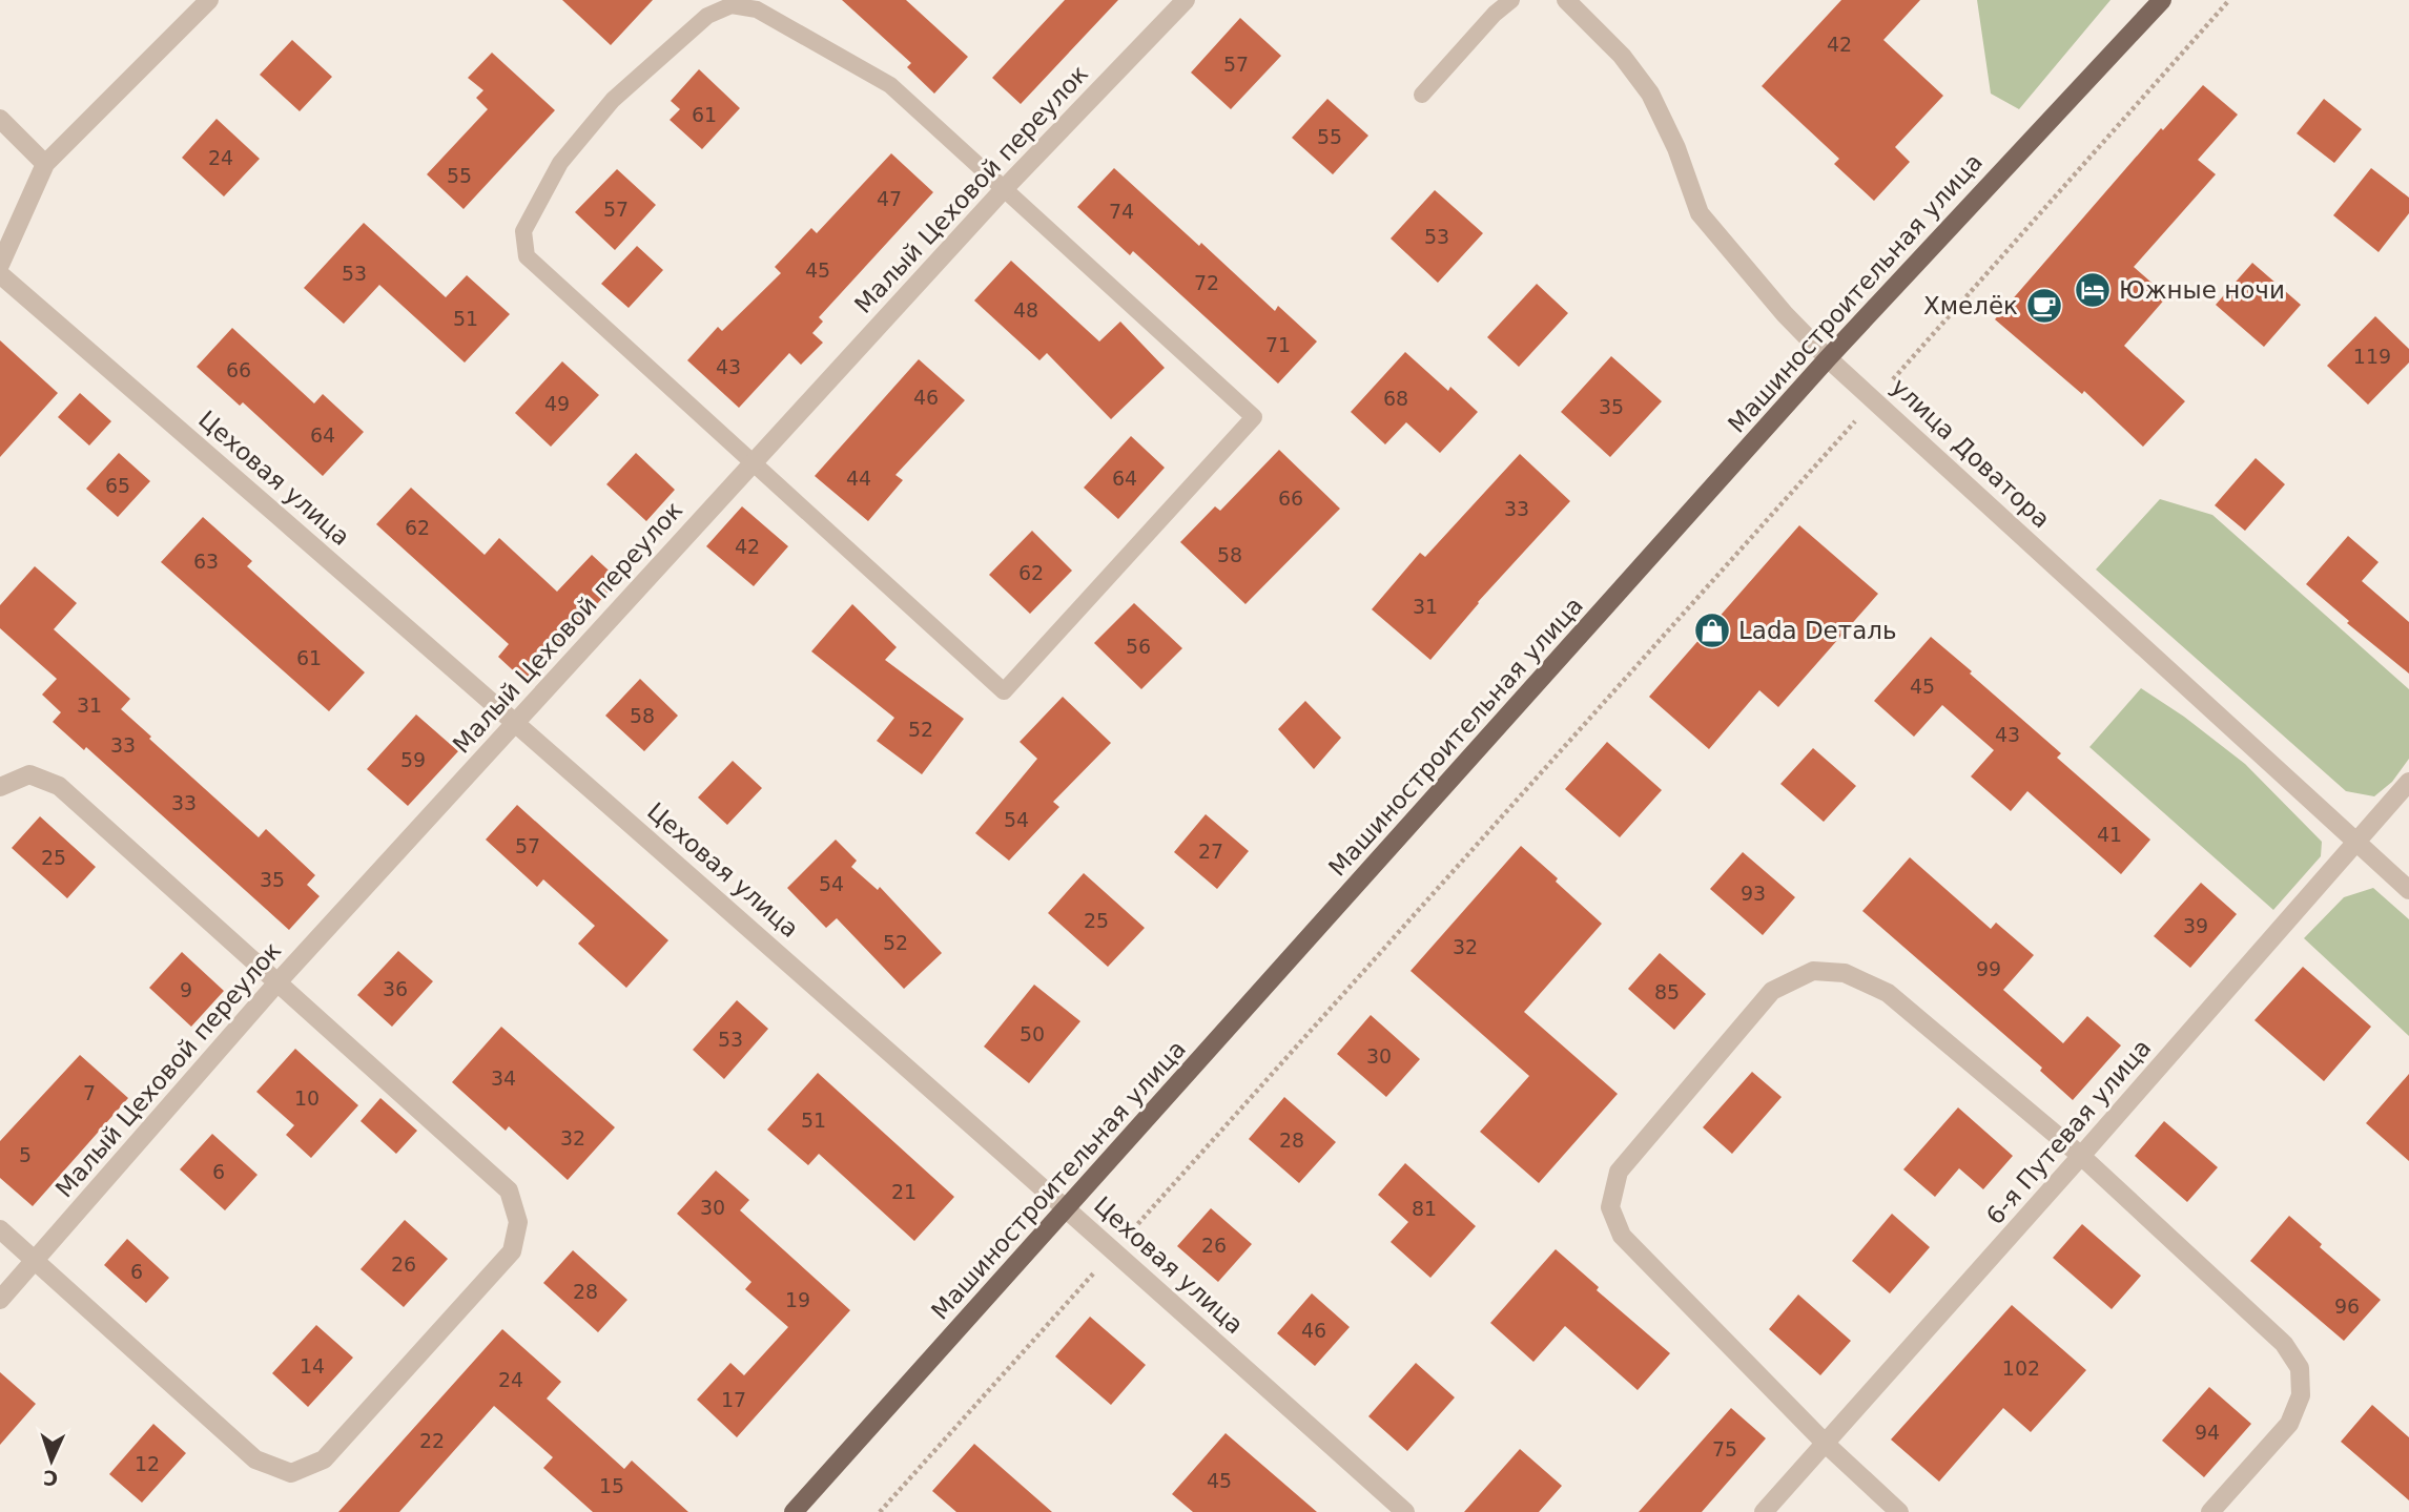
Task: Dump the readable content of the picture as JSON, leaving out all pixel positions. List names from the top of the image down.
{
  "streets": {
    "main road": ["Машиностроительная улица"],
    "street": [
      "Малый Цеховой переулок",
      "улица Доватора",
      "Цеховая улица",
      "6-я Путевая улица"
    ]
  },
  "crossings": [
    ["Малый Цеховой переулок", "Цеховая улица"],
    ["Машиностроительная улица", "улица Доватора"],
    ["Машиностроительная улица", "Цеховая улица"],
    ["улица Доватора", "6-я Путевая улица"]
  ],
  "places": {
    "hotel": ["Южные ночи"],
    "cafe": ["Хмелёк"],
    "shop": ["Lada Dеталь"]
  },
  "house_numbers": [
    "42",
    "57",
    "61",
    "55",
    "24",
    "55",
    "47",
    "57",
    "74",
    "53",
    "45",
    "53",
    "72",
    "48",
    "51",
    "71",
    "119",
    "43",
    "66",
    "46",
    "68",
    "49",
    "35",
    "64",
    "44",
    "64",
    "65",
    "66",
    "33",
    "62",
    "42",
    "58",
    "63",
    "62",
    "31",
    "56",
    "61",
    "45",
    "31",
    "58",
    "52",
    "43",
    "33",
    "59",
    "33",
    "54",
    "41",
    "57",
    "27",
    "25",
    "35",
    "54",
    "93",
    "25",
    "39",
    "52",
    "32",
    "99",
    "36",
    "9",
    "85",
    "50",
    "53",
    "30",
    "34",
    "7",
    "10",
    "51",
    "32",
    "28",
    "5",
    "6",
    "21",
    "30",
    "81",
    "26",
    "26",
    "6",
    "28",
    "19",
    "96",
    "46",
    "14",
    "102",
    "24",
    "17",
    "94",
    "22",
    "75",
    "12",
    "45",
    "15"
  ],
  "north": "bottom"
}
